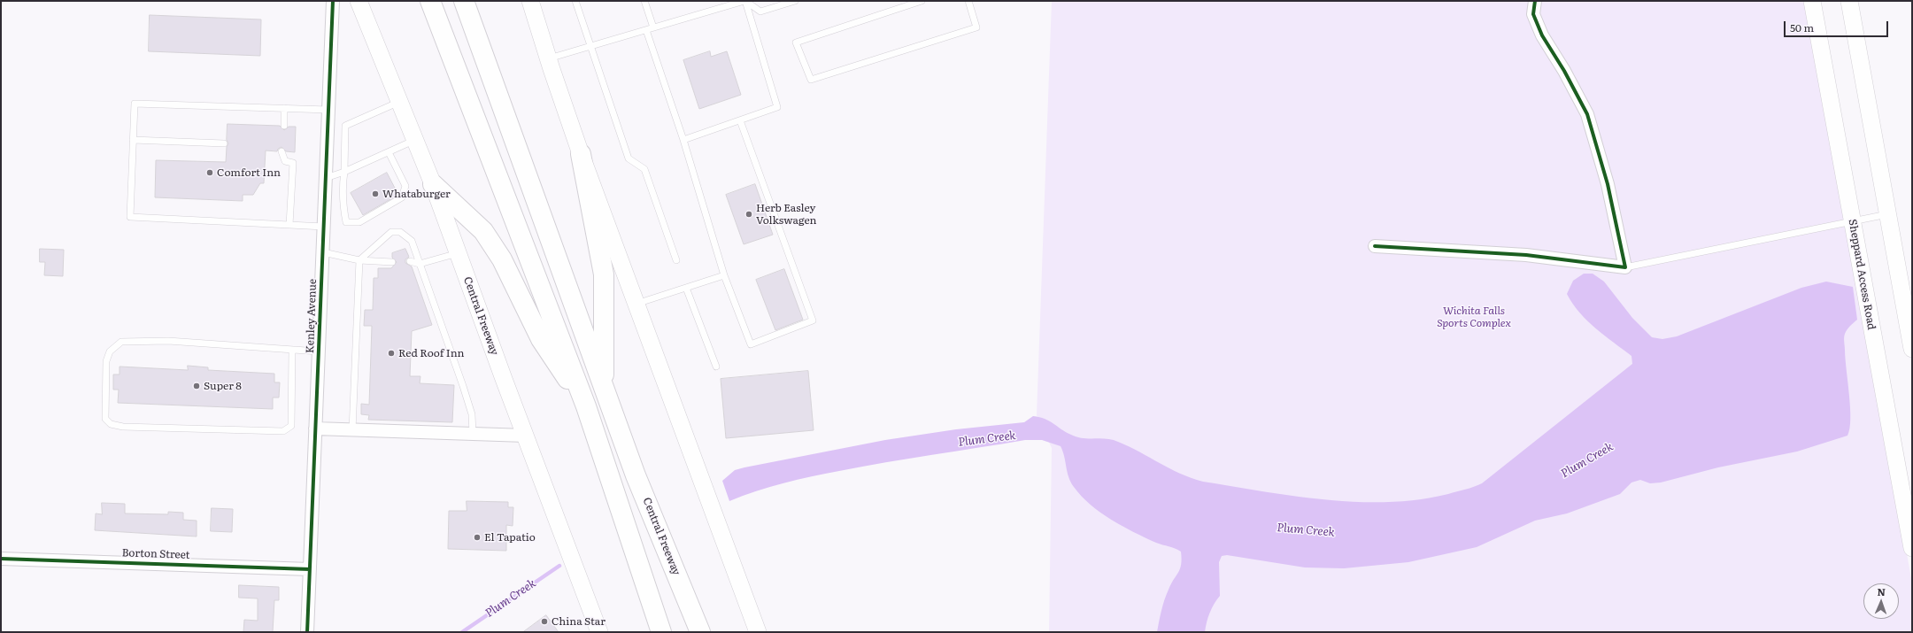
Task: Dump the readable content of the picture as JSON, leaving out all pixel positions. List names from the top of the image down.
{
  "streets": {
    "highway": ["Central Freeway"],
    "main road": ["Sheppard Access Road"],
    "street": ["Kenley Avenue", "Borton Street"]
  },
  "crossings": [
    ["Kenley Avenue", "Borton Street"]
  ],
  "water": ["Plum Creek"],
  "parks": ["Wichita Falls Sports Complex"],
  "places": [
    "Comfort Inn",
    "Whataburger",
    "Herb Easley Volkswagen",
    "Red Roof Inn",
    "Super 8",
    "El Tapatio",
    "China Star"
  ],
  "scale_bar": "50 m",
  "north": "top"
}
